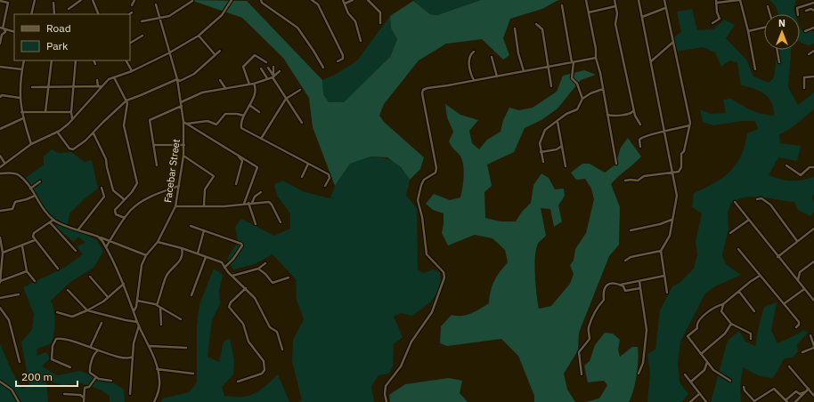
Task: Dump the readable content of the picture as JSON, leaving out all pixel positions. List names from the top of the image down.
{
  "streets": {
    "street": ["Facebar Street"]
  },
  "legend": ["Road", "Park"],
  "scale_bar": "200 m",
  "north": "top"
}
